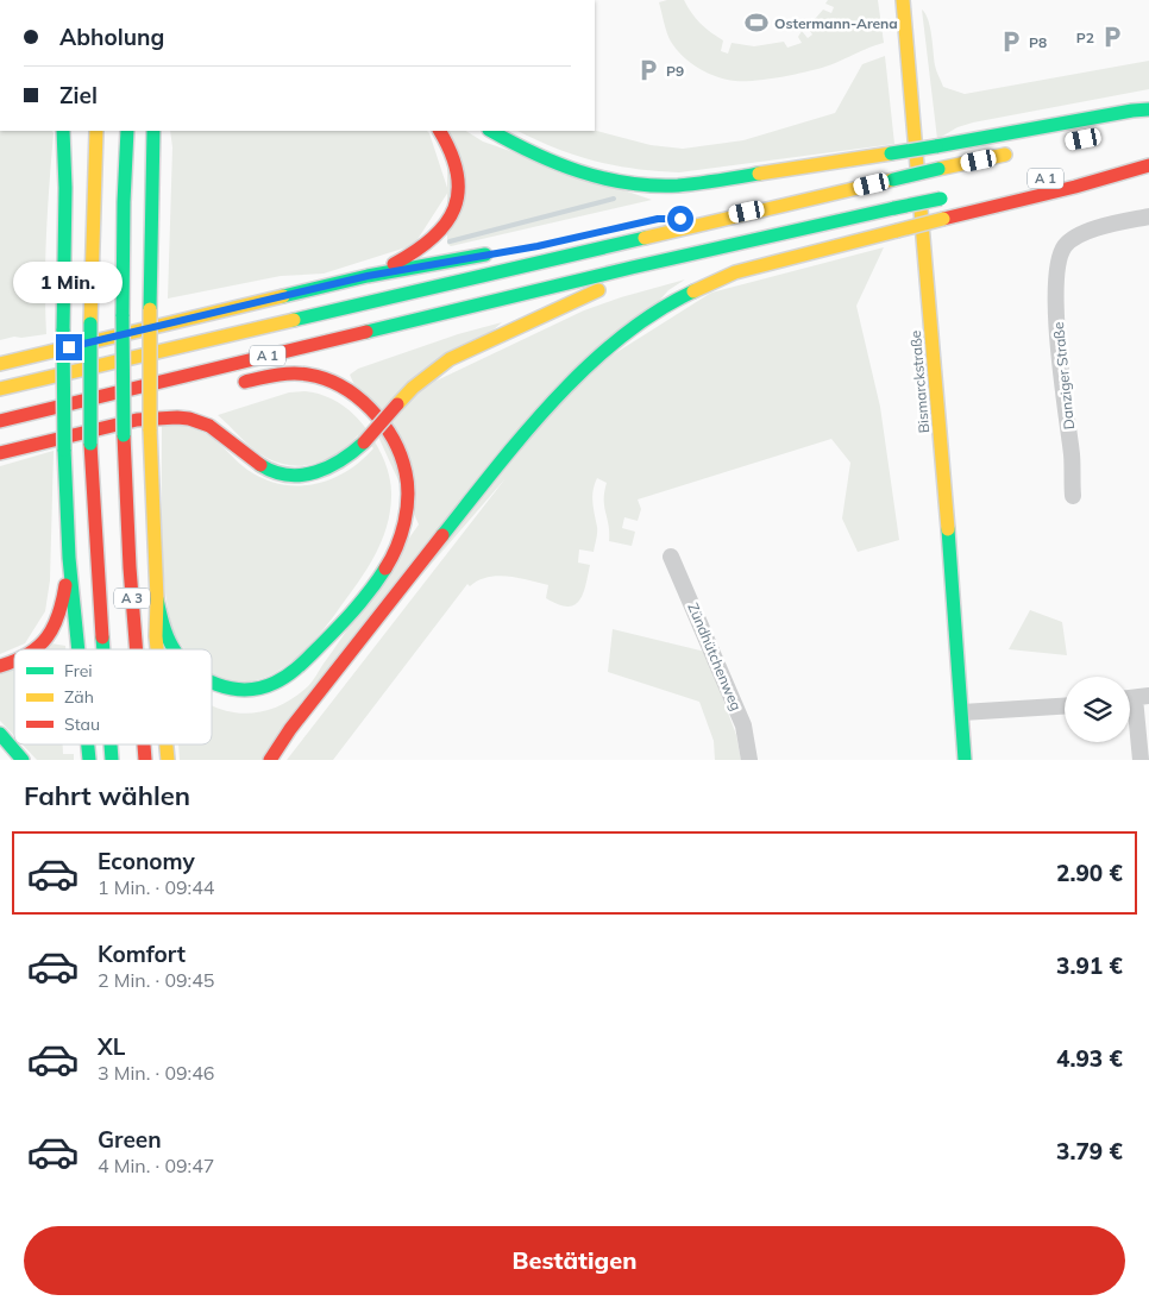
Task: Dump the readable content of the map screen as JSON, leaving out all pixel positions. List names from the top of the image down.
{
  "streets": {
    "main road": ["A 1", "Bismarckstraße", "A 3"],
    "street": ["Danziger Straße", "Zündhütchenweg"]
  },
  "places": {
    "sports": ["Ostermann-Arena"],
    "parking": ["P2", "P8", "P9"]
  },
  "legend": ["Frei", "Zäh", "Stau"],
  "page": {
    "banner": ["Abholung", "Ziel"],
    "bubble": "1 Min.",
    "heading": "Fahrt wählen",
    "list": [
      {
        "name": "Economy",
        "note": "1 Min. · 09:44",
        "value": "2.90 €"
      },
      {
        "name": "Komfort",
        "note": "2 Min. · 09:45",
        "value": "3.91 €"
      },
      {
        "name": "XL",
        "note": "3 Min. · 09:46",
        "value": "4.93 €"
      },
      {
        "name": "Green",
        "note": "4 Min. · 09:47",
        "value": "3.79 €"
      }
    ],
    "buttons": "Bestätigen"
  }
}
